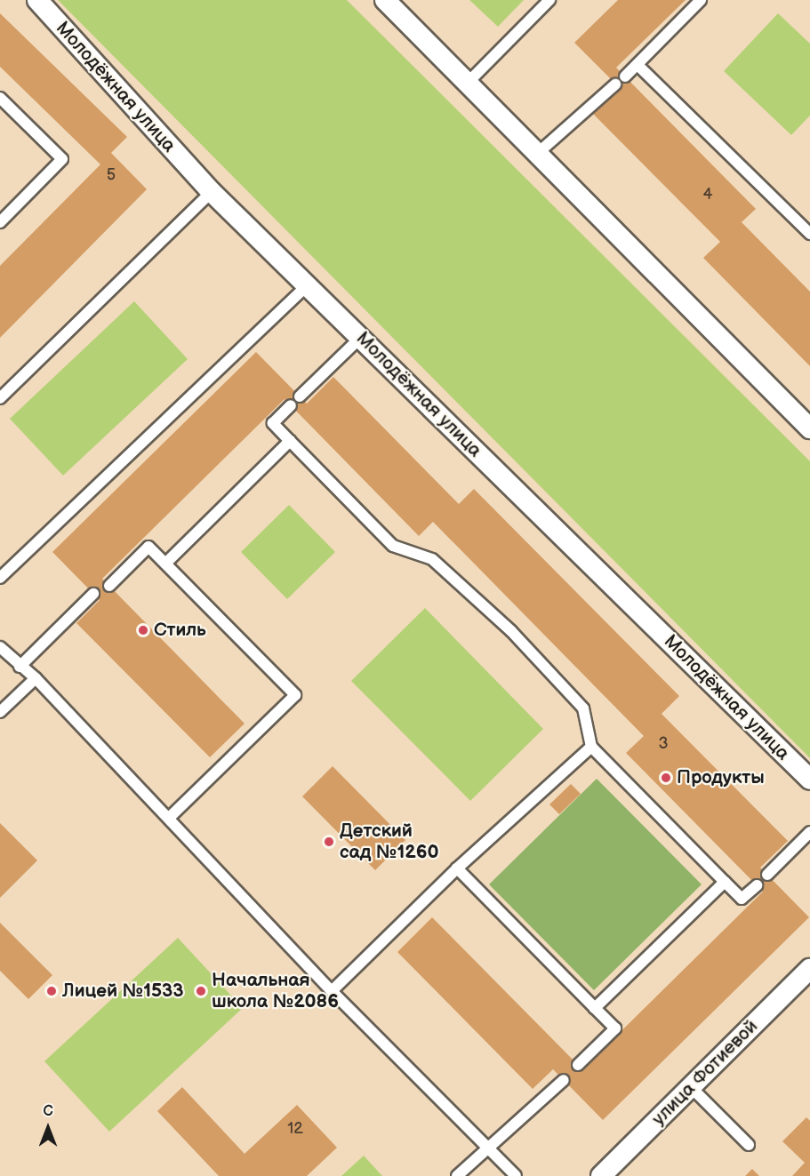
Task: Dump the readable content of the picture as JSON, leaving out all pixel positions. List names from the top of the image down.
{
  "streets": {
    "street": ["Молодёжная улица", "улица Фотиевой"]
  },
  "places": [
    "Стиль",
    "Продукты",
    "Детский сад №1260",
    "Лицей №1533",
    "Начальная школа №2086"
  ],
  "house_numbers": [
    "5",
    "4",
    "3",
    "12"
  ],
  "north": "top"
}
